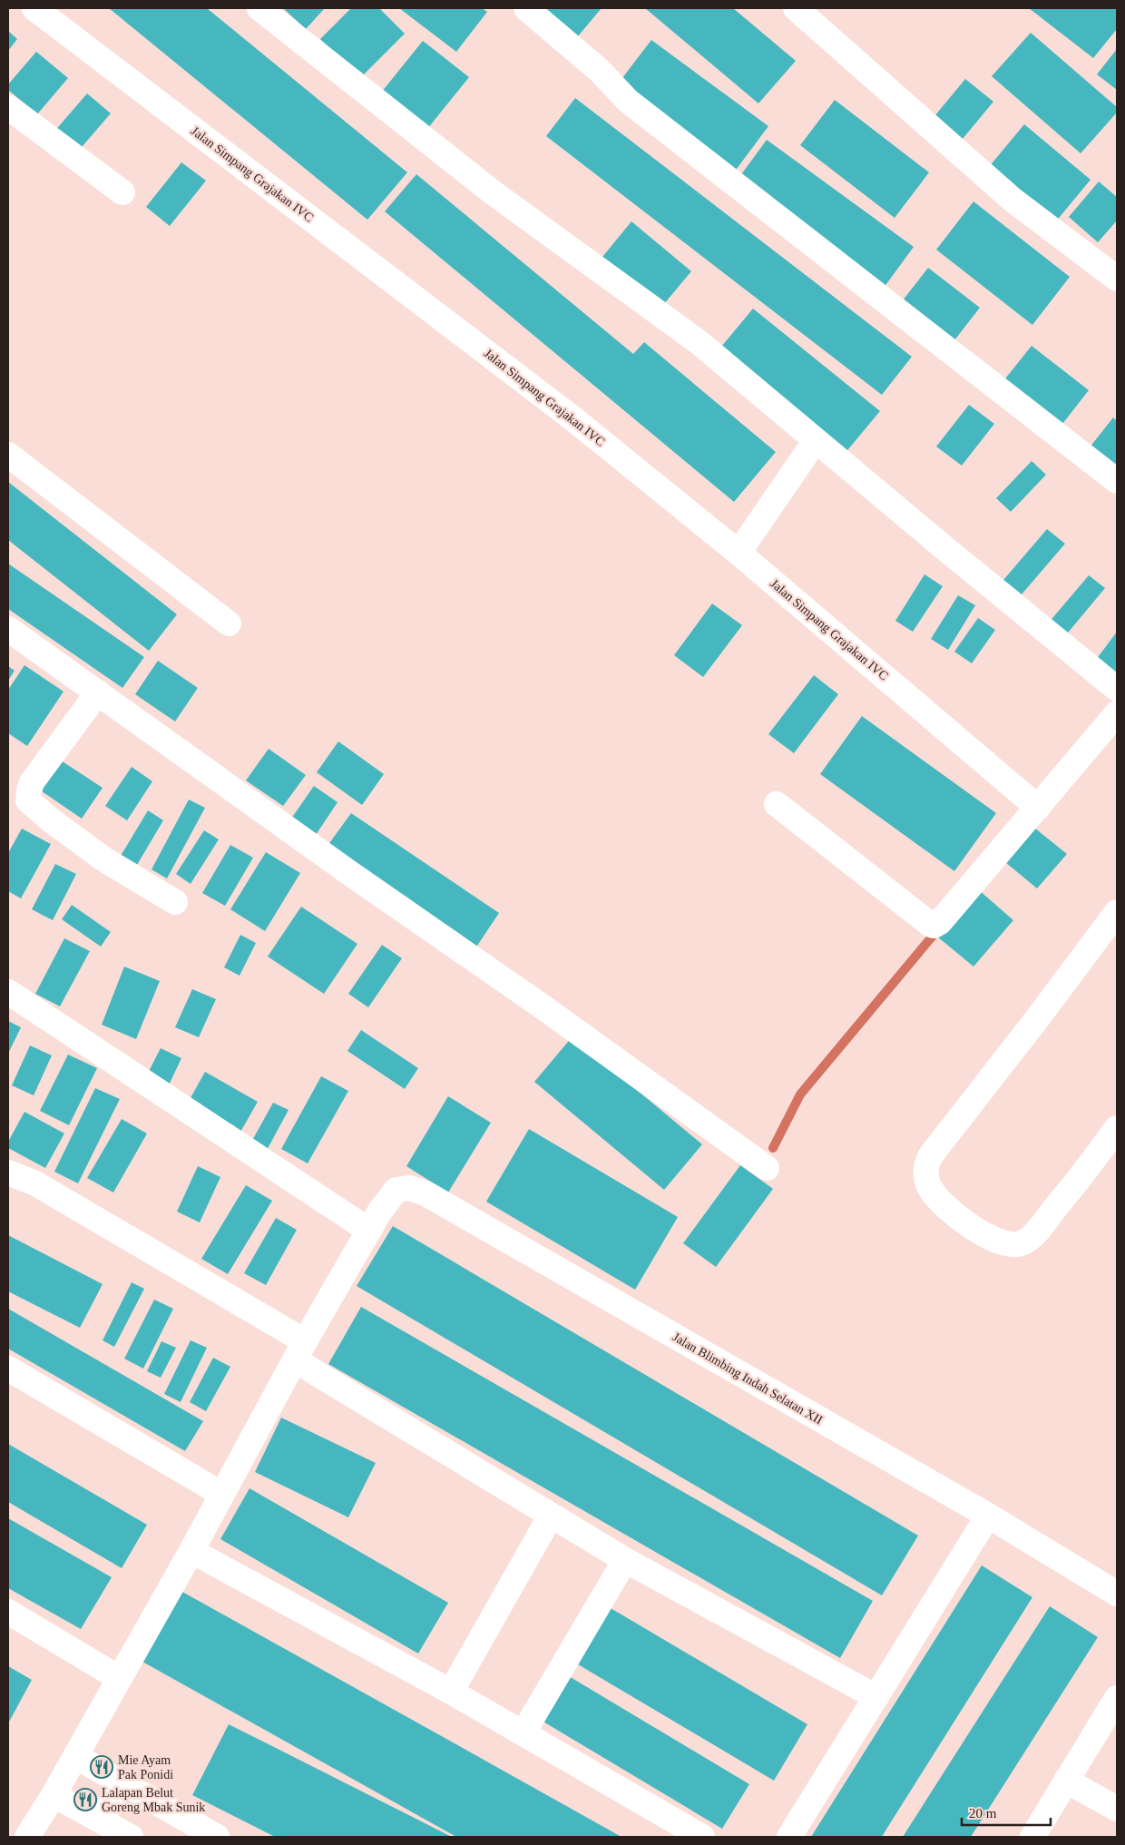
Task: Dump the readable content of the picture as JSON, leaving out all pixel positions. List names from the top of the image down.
{
  "streets": {
    "street": ["Jalan Simpang Grajakan IVC", "Jalan Blimbing Indah Selatan XII"]
  },
  "places": {
    "restaurant": ["Mie Ayam Pak Ponidi", "Lalapan Belut Goreng Mbak Sunik"]
  },
  "scale_bar": "20 m"
}
